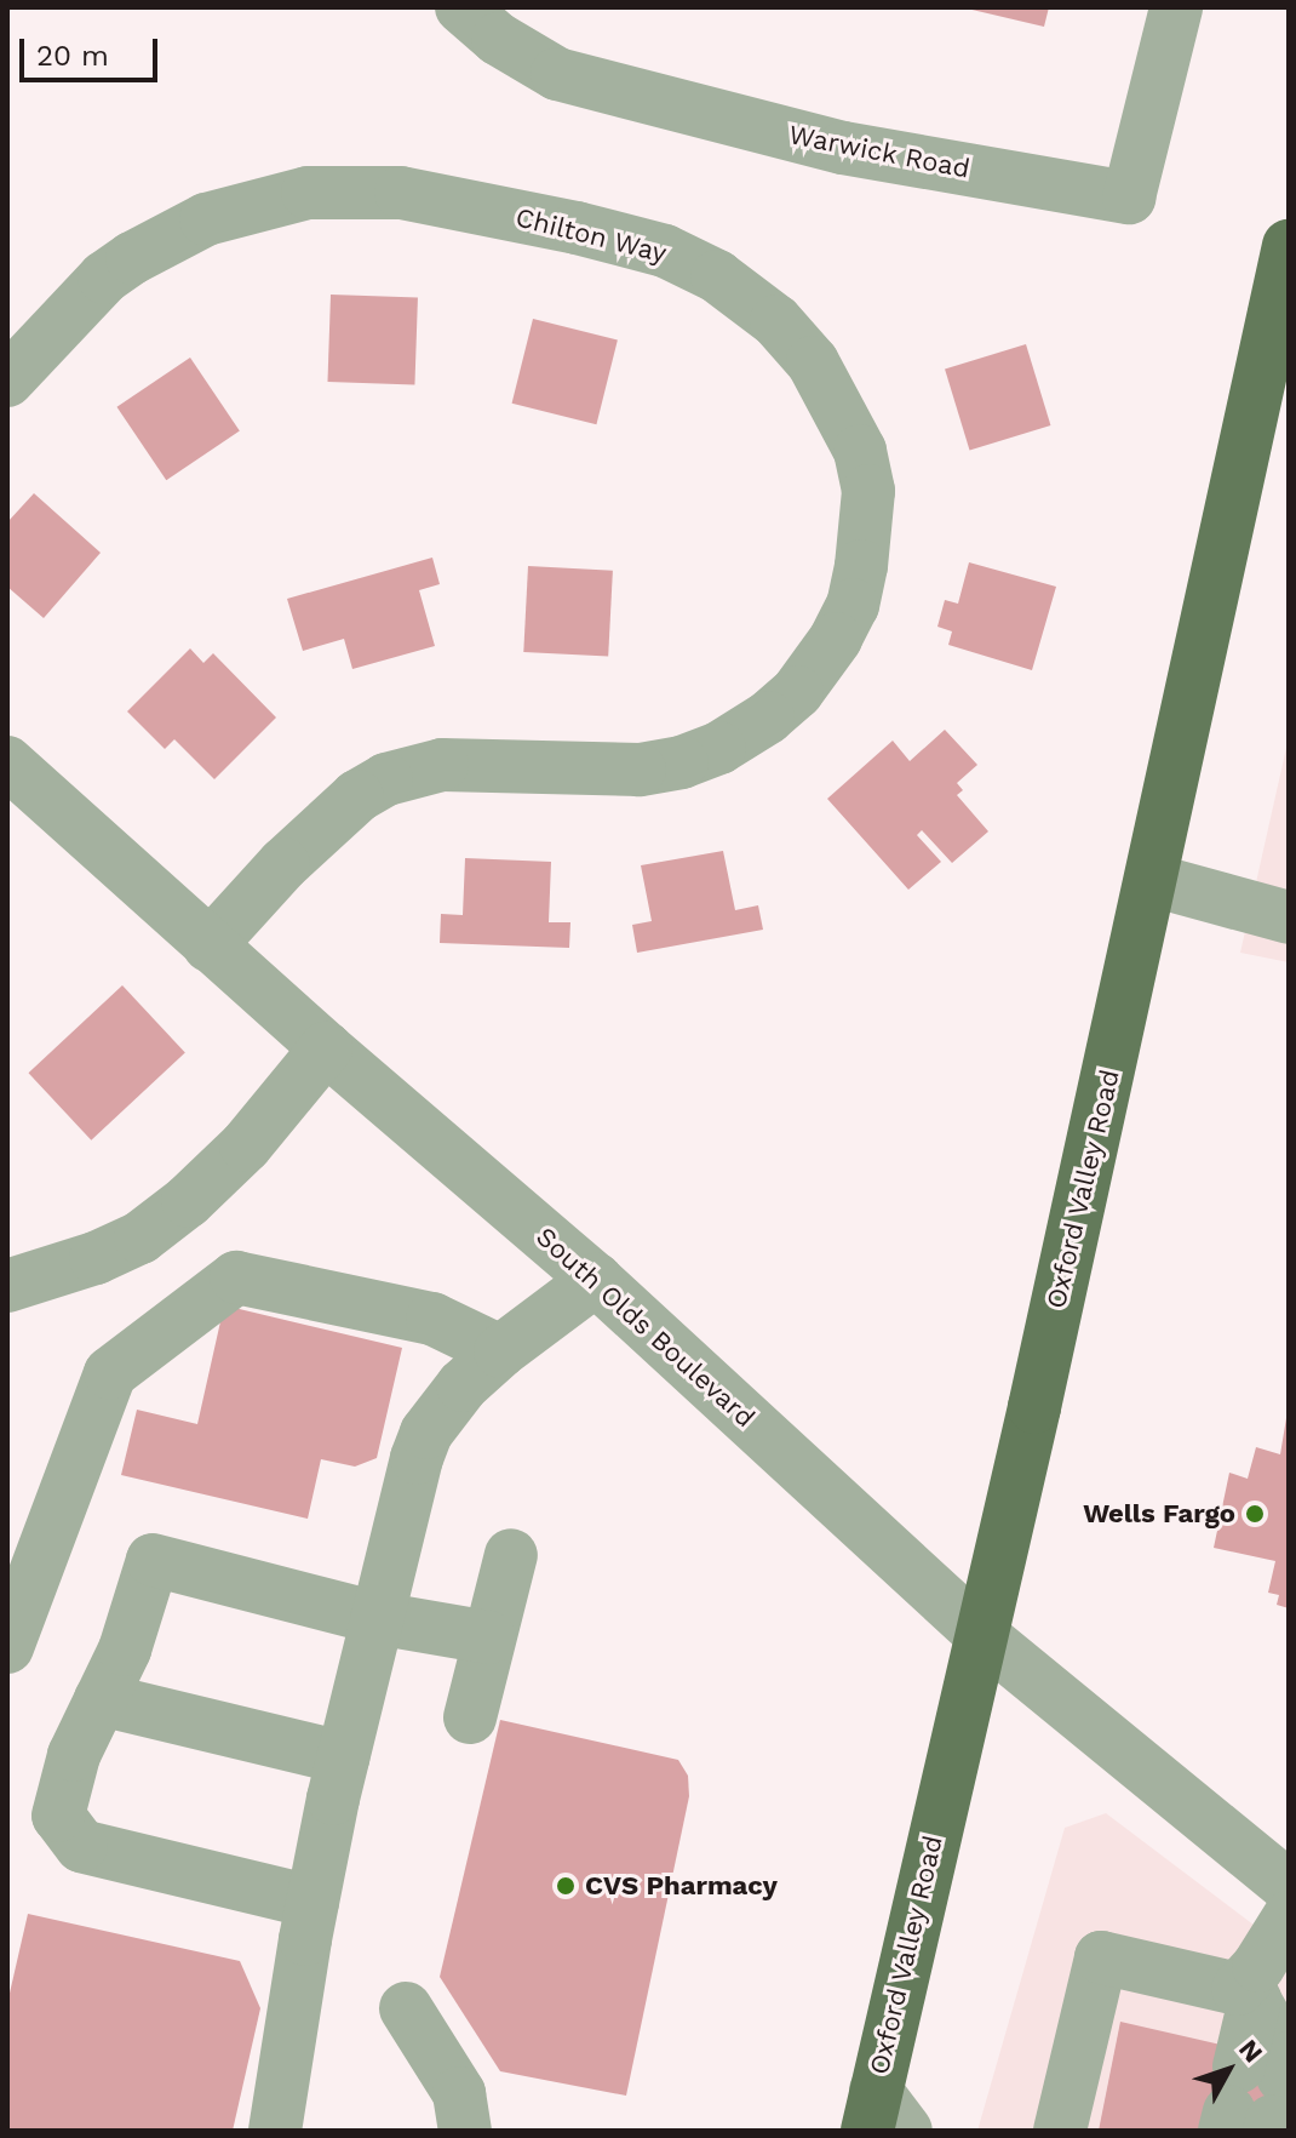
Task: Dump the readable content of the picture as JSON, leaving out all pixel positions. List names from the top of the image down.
{
  "streets": {
    "main road": ["Oxford Valley Road"],
    "street": ["Warwick Road", "Chilton Way", "South Olds Boulevard"]
  },
  "crossings": [
    ["Chilton Way", "South Olds Boulevard"],
    ["Oxford Valley Road", "South Olds Boulevard"]
  ],
  "places": ["Wells Fargo", "CVS Pharmacy"],
  "scale_bar": "20 m",
  "north": "top right"
}
